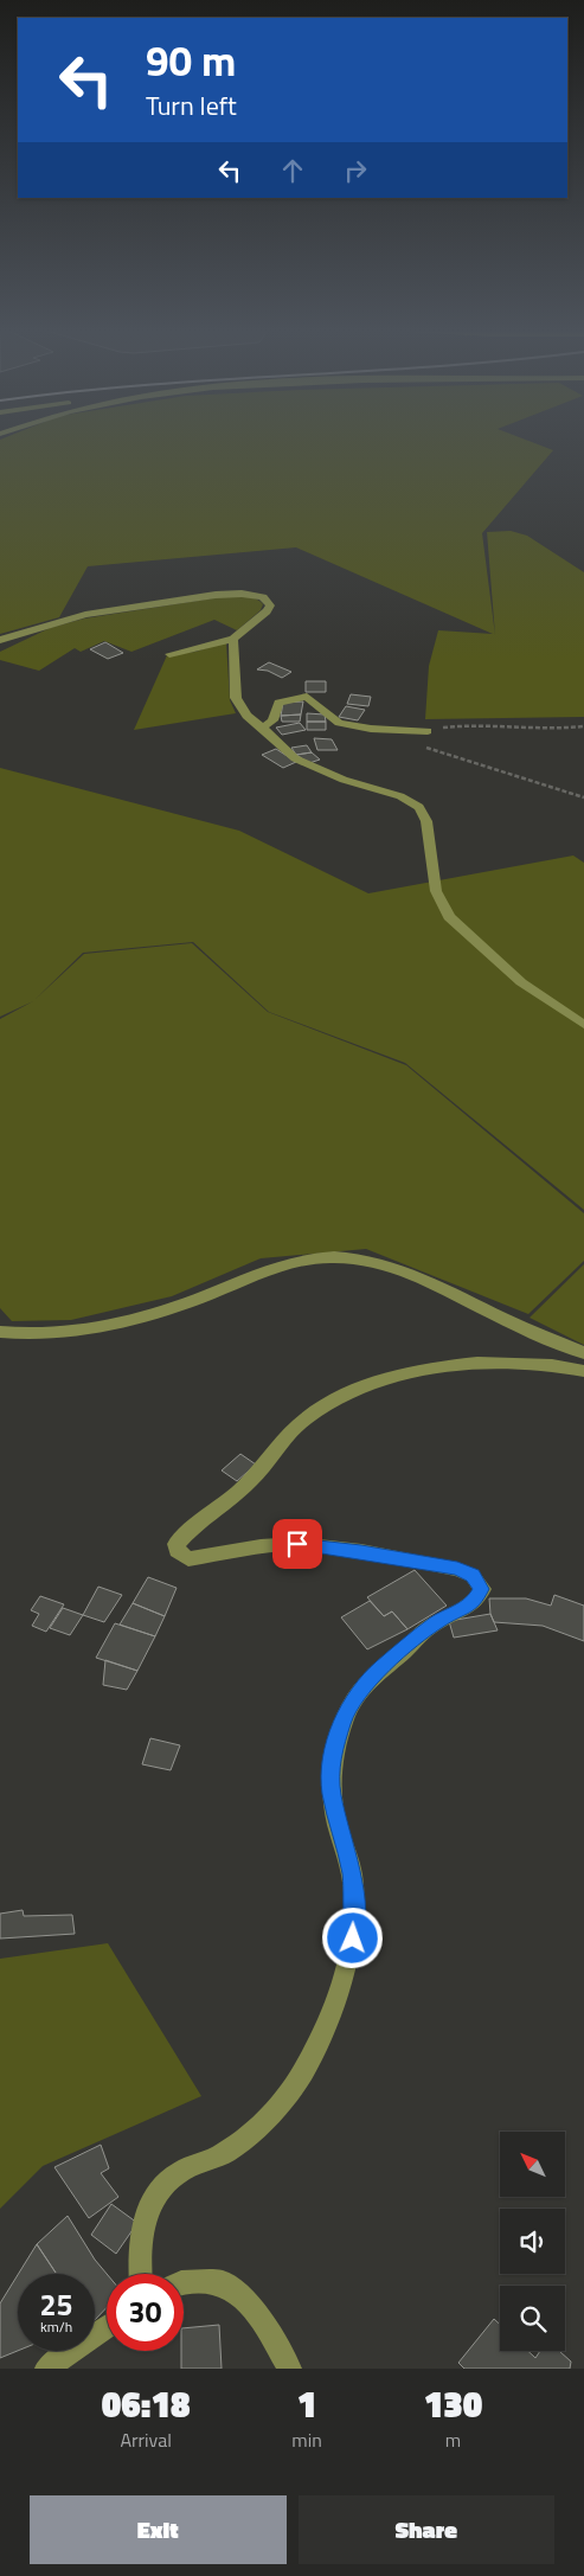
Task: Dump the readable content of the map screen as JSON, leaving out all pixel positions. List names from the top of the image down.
{
  "north": "top left",
  "page": {
    "turn": ["90 m", "Turn left"],
    "speed": "25 km/h",
    "limit": "30",
    "eta": [
      "06:18",
      "Arrival",
      "1",
      "min",
      "130",
      "m"
    ],
    "buttons": ["Exit", "Share"]
  }
}
